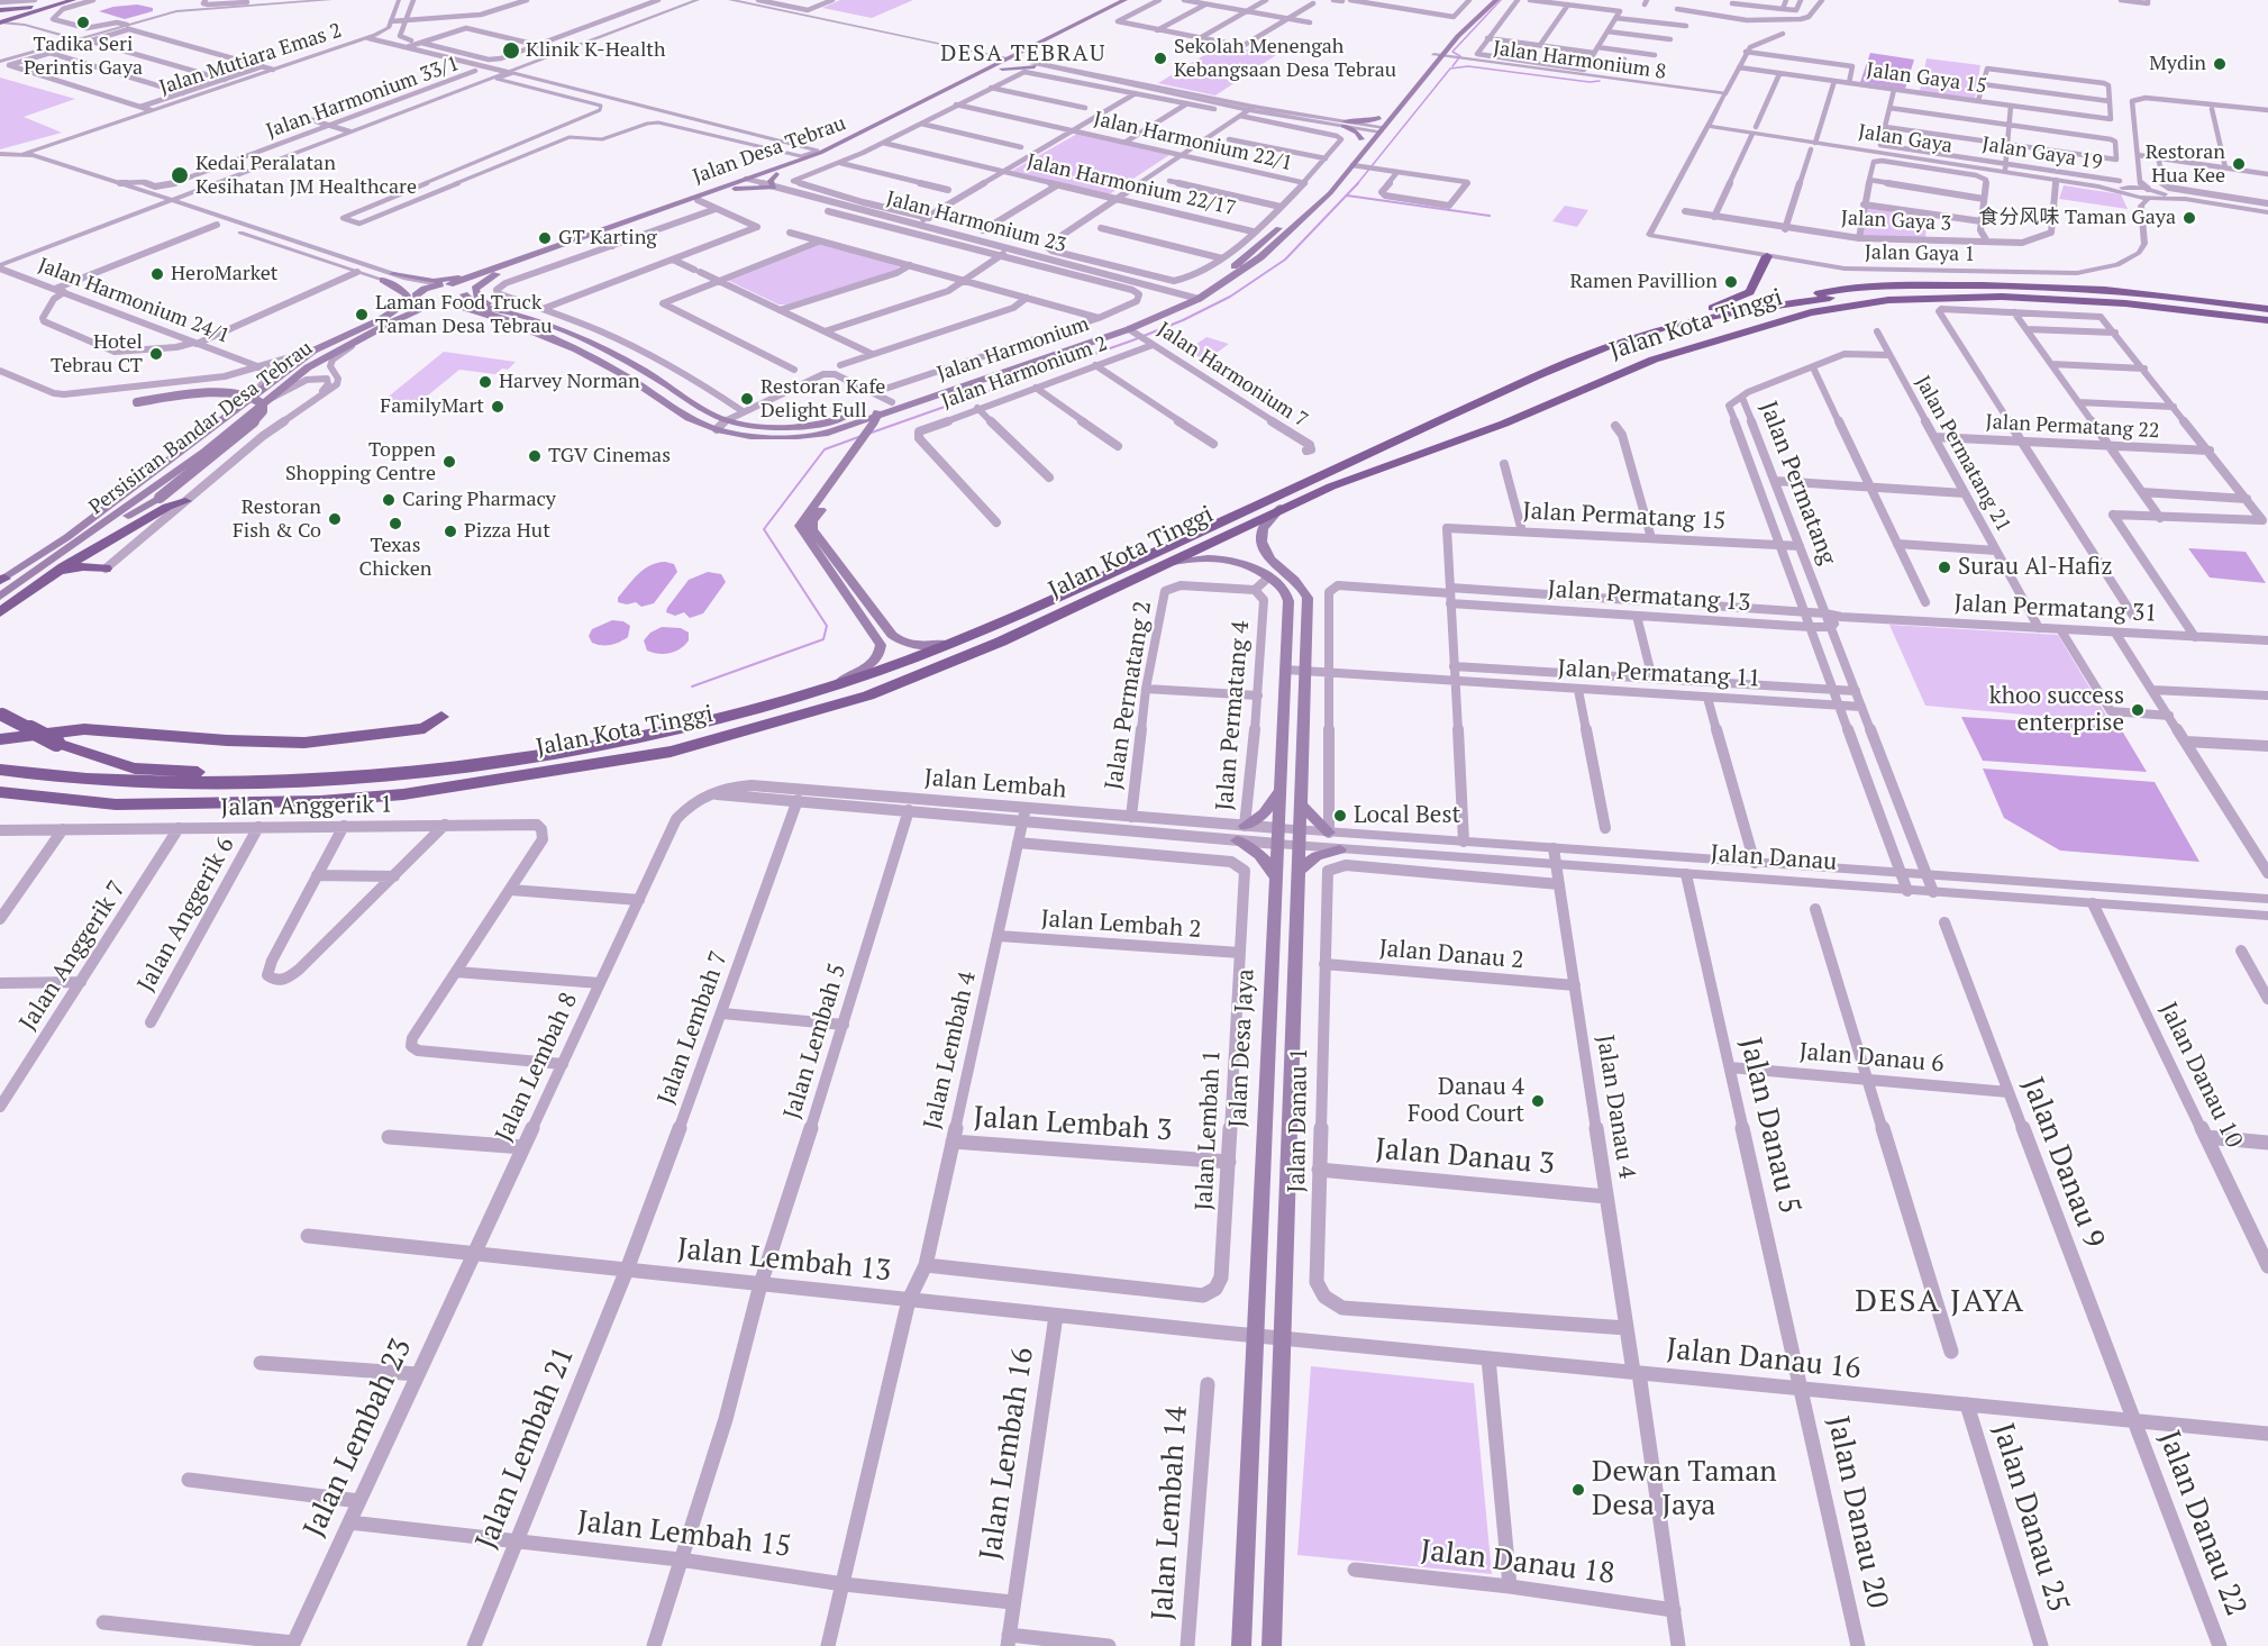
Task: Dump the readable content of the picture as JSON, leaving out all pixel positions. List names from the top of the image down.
{
  "streets": {
    "highway": ["Jalan Kota Tinggi"],
    "main road": [
      "Jalan Desa Tebrau",
      "Jalan Harmonium",
      "Persisiran Bandar Desa Tebrau",
      "Jalan Desa Jaya"
    ],
    "street": [
      "Jalan Mutiara Emas 2",
      "Jalan Harmonium 8",
      "Jalan Gaya 15",
      "Jalan Harmonium 33/1",
      "Jalan Gaya",
      "Jalan Harmonium 22/1",
      "Jalan Gaya 19",
      "Jalan Harmonium 22/17",
      "Jalan Gaya 3",
      "Jalan Harmonium 23",
      "Jalan Gaya 1",
      "Jalan Harmonium 24/1",
      "Jalan Harmonium 2",
      "Jalan Harmonium 7",
      "Jalan Permatang 22",
      "Jalan Permatang 21",
      "Jalan Permatang",
      "Jalan Permatang 15",
      "Jalan Permatang 13",
      "Jalan Permatang 31",
      "Jalan Permatang 11",
      "Jalan Permatang 2",
      "Jalan Permatang 4",
      "Jalan Lembah",
      "Jalan Anggerik 1",
      "Jalan Danau",
      "Jalan Anggerik 6",
      "Jalan Lembah 2",
      "Jalan Danau 2",
      "Jalan Anggerik 7",
      "Jalan Lembah 7",
      "Jalan Lembah 5",
      "Jalan Lembah 4",
      "Jalan Danau 6",
      "Jalan Lembah 8",
      "Jalan Danau 10",
      "Jalan Danau 4",
      "Jalan Danau 1",
      "Jalan Lembah 3",
      "Jalan Danau 5",
      "Jalan Lembah 1",
      "Jalan Danau 3",
      "Jalan Danau 9",
      "Jalan Lembah 13",
      "Jalan Danau 16",
      "Jalan Lembah 23",
      "Jalan Lembah 21",
      "Jalan Lembah 16",
      "Jalan Danau 20",
      "Jalan Lembah 14",
      "Jalan Danau 25",
      "Jalan Danau 22",
      "Jalan Lembah 15",
      "Jalan Danau 18"
    ]
  },
  "crossings": [
    ["Jalan Harmonium 8", "Jalan Harmonium"],
    ["Jalan Gaya", "Jalan Gaya 19"],
    ["Jalan Gaya", "Jalan Gaya 3"],
    ["Jalan Gaya", "Jalan Gaya 1"],
    ["Jalan Desa Tebrau", "Jalan Harmonium 23"],
    ["Jalan Desa Tebrau", "Jalan Harmonium"],
    ["Jalan Harmonium 23", "Jalan Harmonium"],
    ["Jalan Kota Tinggi", "Jalan Desa Jaya"],
    ["Jalan Harmonium", "Jalan Harmonium 7"],
    ["Jalan Harmonium 2", "Jalan Harmonium 7"],
    ["Jalan Permatang 22", "Jalan Permatang 21"],
    ["Jalan Permatang 21", "Jalan Permatang 31"],
    ["Jalan Permatang", "Jalan Permatang 15"],
    ["Jalan Permatang", "Jalan Permatang 13"],
    ["Jalan Permatang", "Jalan Permatang 31"],
    ["Jalan Permatang", "Jalan Permatang 11"],
    ["Jalan Permatang", "Jalan Danau"],
    ["Jalan Permatang 15", "Jalan Permatang 31"],
    ["Jalan Permatang 31", "Jalan Permatang 11"],
    ["Jalan Permatang 11", "Jalan Desa Jaya"],
    ["Jalan Permatang 2", "Jalan Permatang 4"],
    ["Jalan Permatang 2", "Jalan Lembah"],
    ["Jalan Permatang 4", "Jalan Lembah"],
    ["Jalan Permatang 4", "Jalan Desa Jaya"],
    ["Jalan Lembah", "Jalan Danau"],
    ["Jalan Lembah", "Jalan Lembah 7"],
    ["Jalan Lembah", "Jalan Lembah 5"],
    ["Jalan Lembah", "Jalan Desa Jaya"],
    ["Jalan Lembah", "Jalan Lembah 4"],
    ["Jalan Lembah", "Jalan Lembah 8"],
    ["Jalan Anggerik 1", "Jalan Anggerik 6"],
    ["Jalan Anggerik 1", "Jalan Anggerik 7"],
    ["Jalan Danau", "Jalan Desa Jaya"],
    ["Jalan Danau", "Jalan Danau 10"],
    ["Jalan Danau", "Jalan Danau 4"],
    ["Jalan Danau", "Jalan Danau 5"],
    ["Jalan Lembah 2", "Jalan Lembah 4"],
    ["Jalan Lembah 2", "Jalan Lembah 1"],
    ["Jalan Danau 2", "Jalan Danau 4"],
    ["Jalan Danau 2", "Jalan Danau 1"],
    ["Jalan Lembah 7", "Jalan Lembah 13"],
    ["Jalan Lembah 7", "Jalan Lembah 21"],
    ["Jalan Lembah 5", "Jalan Lembah 13"],
    ["Jalan Desa Jaya", "Jalan Lembah 13"],
    ["Jalan Desa Jaya", "Jalan Danau 16"],
    ["Jalan Lembah 4", "Jalan Lembah 3"],
    ["Jalan Lembah 4", "Jalan Lembah 1"],
    ["Jalan Lembah 4", "Jalan Lembah 13"],
    ["Jalan Lembah 4", "Jalan Lembah 15"],
    ["Jalan Danau 6", "Jalan Danau 5"],
    ["Jalan Danau 6", "Jalan Danau 9"],
    ["Jalan Lembah 8", "Jalan Lembah 13"],
    ["Jalan Lembah 8", "Jalan Lembah 23"],
    ["Jalan Danau 4", "Jalan Danau 1"],
    ["Jalan Danau 4", "Jalan Danau 3"],
    ["Jalan Danau 4", "Jalan Danau 16"],
    ["Jalan Danau 4", "Jalan Danau 18"],
    ["Jalan Danau 1", "Jalan Danau 3"],
    ["Jalan Lembah 3", "Jalan Lembah 1"],
    ["Jalan Danau 5", "Jalan Danau 16"],
    ["Jalan Danau 5", "Jalan Danau 20"],
    ["Jalan Danau 9", "Jalan Danau 16"],
    ["Jalan Danau 9", "Jalan Danau 22"],
    ["Jalan Lembah 13", "Jalan Danau 16"],
    ["Jalan Lembah 13", "Jalan Lembah 23"],
    ["Jalan Lembah 13", "Jalan Lembah 21"],
    ["Jalan Lembah 13", "Jalan Lembah 16"],
    ["Jalan Danau 16", "Jalan Danau 20"],
    ["Jalan Danau 16", "Jalan Danau 25"],
    ["Jalan Danau 16", "Jalan Danau 22"],
    ["Jalan Lembah 23", "Jalan Lembah 15"],
    ["Jalan Lembah 21", "Jalan Lembah 15"],
    ["Jalan Lembah 16", "Jalan Lembah 15"]
  ],
  "districts": ["DESA TEBRAU", "DESA JAYA"],
  "places": [
    "Tadika Seri Perintis Gaya",
    "Klinik K-Health",
    "Sekolah Menengah Kebangsaan Desa Tebrau",
    "Mydin",
    "Restoran Hua Kee",
    "Kedai Peralatan Kesihatan JM Healthcare",
    "食分风味 Taman Gaya",
    "GT Karting",
    "HeroMarket",
    "Ramen Pavillion",
    "Laman Food Truck Taman Desa Tebrau",
    "Hotel Tebrau CT",
    "Harvey Norman",
    "Restoran Kafe Delight Full",
    "FamilyMart",
    "TGV Cinemas",
    "Toppen Shopping Centre",
    "Caring Pharmacy",
    "Restoran Fish & Co",
    "Texas Chicken",
    "Pizza Hut",
    "Surau Al-Hafiz",
    "khoo success enterprise",
    "Local Best",
    "Danau 4 Food Court",
    "Dewan Taman Desa Jaya"
  ]
}
